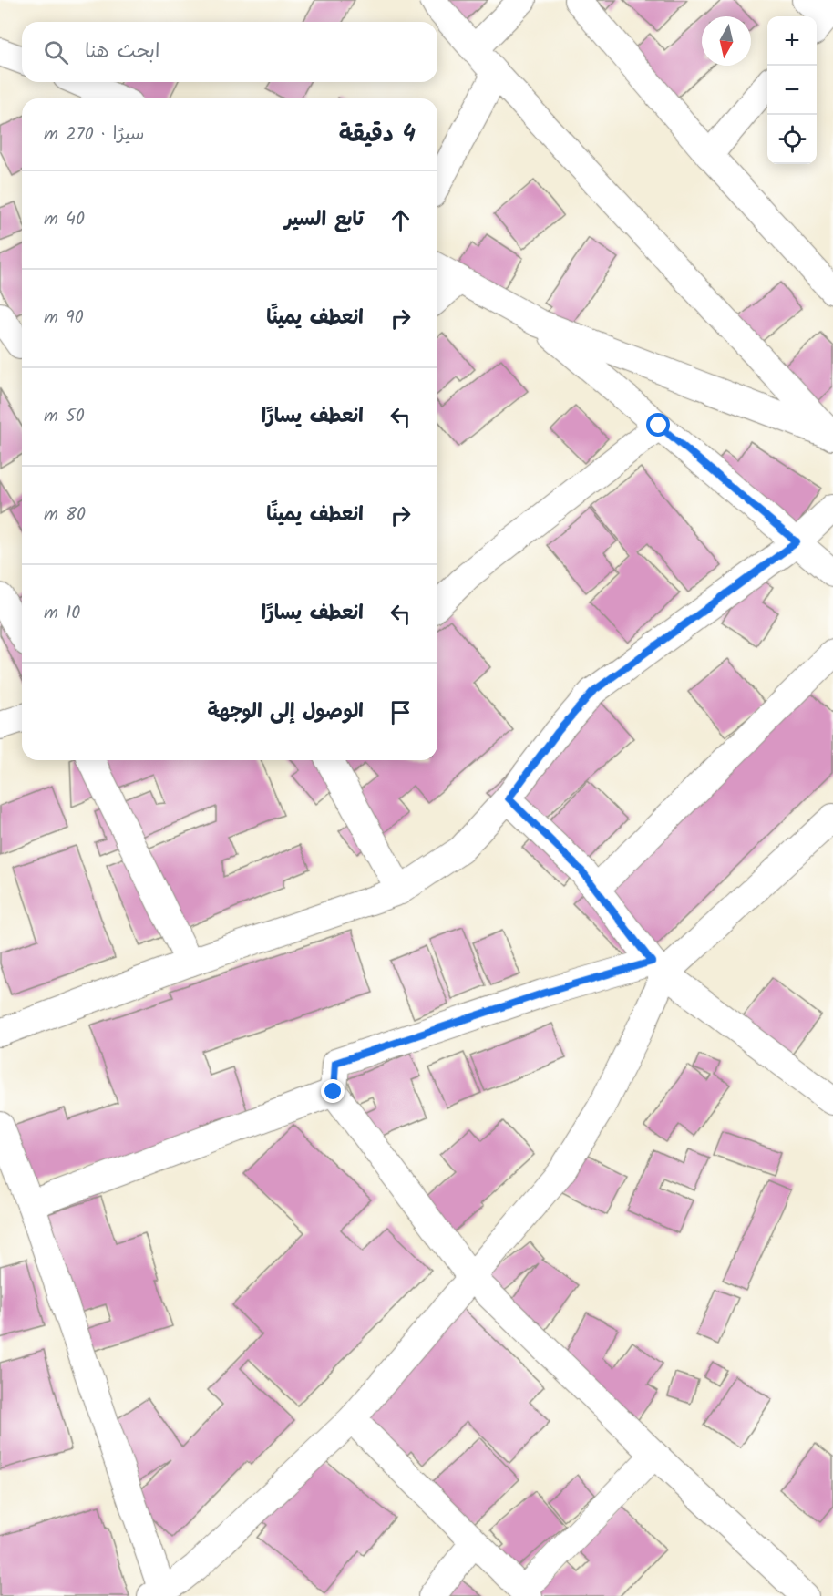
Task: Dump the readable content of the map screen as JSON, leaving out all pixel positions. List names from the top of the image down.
{
  "north": "bottom",
  "page": {
    "map_buttons": ["+", "−"],
    "search": "ابحث هنا",
    "heading": ["4 دقيقة", "سيرًا · 270 m"],
    "list": [
      ["تابع السير", "40 m"],
      ["انعطف يمينًا", "90 m"],
      ["انعطف يسارًا", "50 m"],
      ["انعطف يمينًا", "80 m"],
      ["انعطف يسارًا", "10 m"],
      "الوصول إلى الوجهة"
    ]
  }
}
